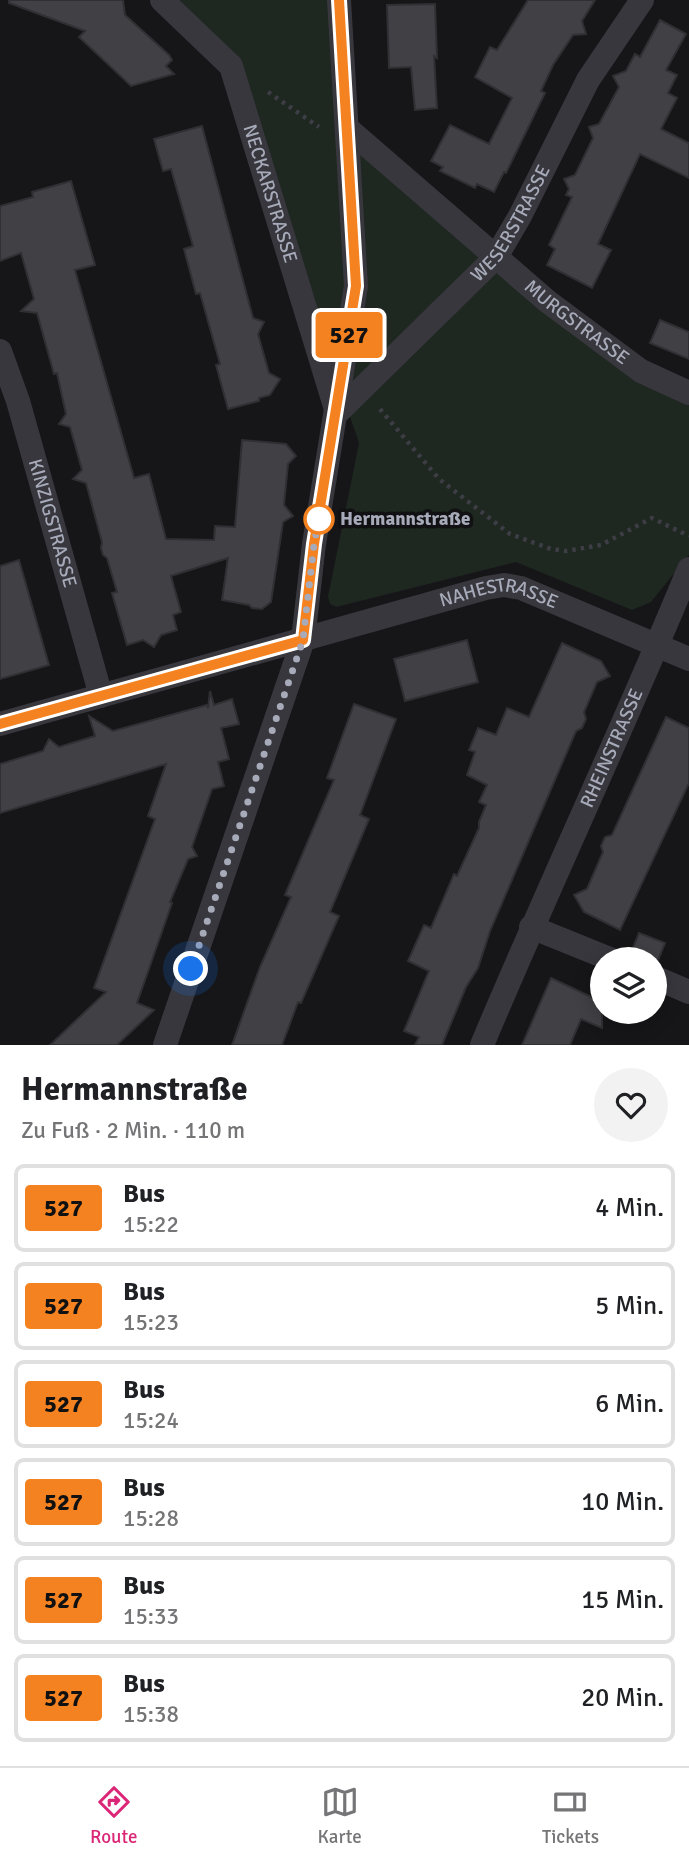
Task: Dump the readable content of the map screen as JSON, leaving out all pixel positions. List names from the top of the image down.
{
  "streets": {
    "street": [
      "NECKARSTRASSE",
      "WESERSTRASSE",
      "MURGSTRASSE",
      "KINZIGSTRASSE",
      "NAHESTRASSE",
      "RHEINSTRASSE"
    ]
  },
  "crossings": [
    ["NECKARSTRASSE", "WESERSTRASSE"],
    ["WESERSTRASSE", "MURGSTRASSE"],
    ["KINZIGSTRASSE", "NAHESTRASSE"],
    ["NAHESTRASSE", "RHEINSTRASSE"]
  ],
  "places": ["Hermannstraße"],
  "lines": ["bus line 527"],
  "page": {
    "on_map": "527",
    "heading": ["Hermannstraße", "Zu Fuß · 2 Min. · 110 m"],
    "list": [
      {
        "mark": "527",
        "name": "Bus",
        "note": "15:22",
        "value": "4 Min."
      },
      {
        "mark": "527",
        "name": "Bus",
        "note": "15:23",
        "value": "5 Min."
      },
      {
        "mark": "527",
        "name": "Bus",
        "note": "15:24",
        "value": "6 Min."
      },
      {
        "mark": "527",
        "name": "Bus",
        "note": "15:28",
        "value": "10 Min."
      },
      {
        "mark": "527",
        "name": "Bus",
        "note": "15:33",
        "value": "15 Min."
      },
      {
        "mark": "527",
        "name": "Bus",
        "note": "15:38",
        "value": "20 Min."
      }
    ],
    "tabs": ["Route", "Karte", "Tickets"]
  }
}
